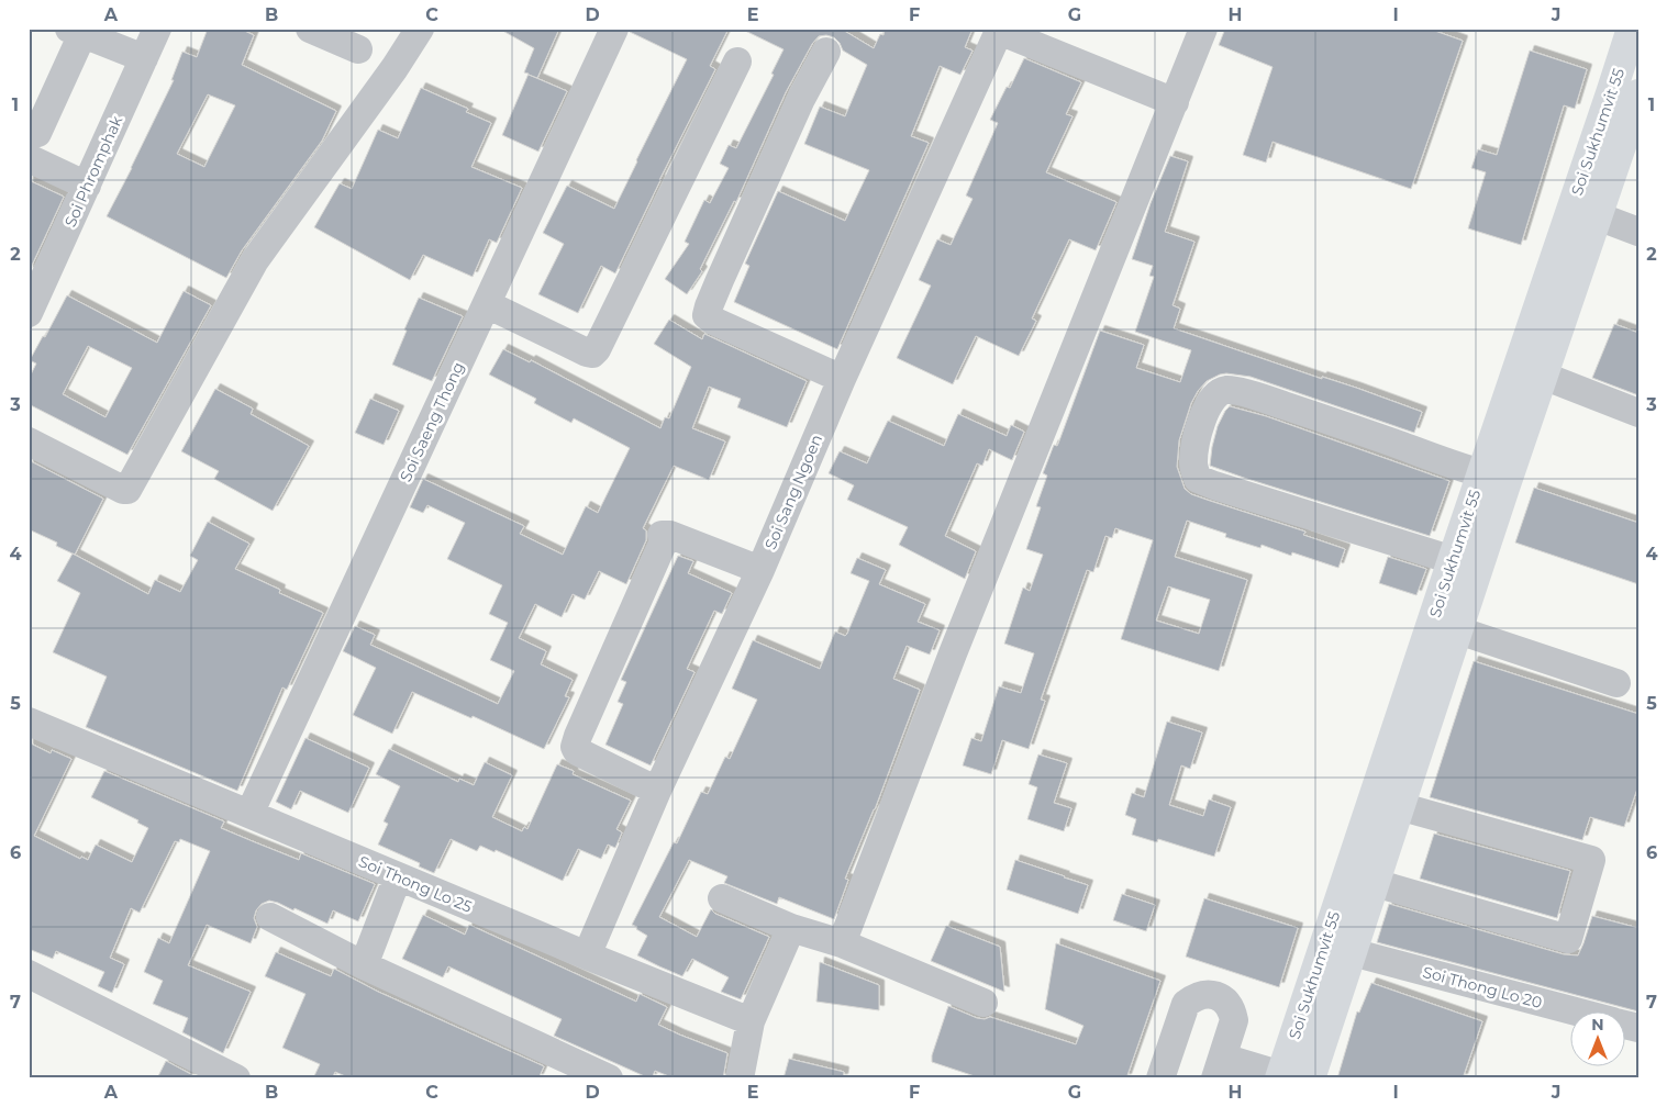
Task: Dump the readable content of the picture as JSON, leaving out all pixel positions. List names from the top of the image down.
{
  "streets": {
    "main road": ["Soi Sukhumvit 55"],
    "street": [
      "Soi Phromphak",
      "Soi Saeng Thong",
      "Soi Sang Ngoen",
      "Soi Thong Lo 25",
      "Soi Thong Lo 20"
    ]
  },
  "crossings": [
    ["Soi Sukhumvit 55", "Soi Thong Lo 20"],
    ["Soi Saeng Thong", "Soi Thong Lo 25"],
    ["Soi Sang Ngoen", "Soi Thong Lo 25"]
  ],
  "north": "top",
  "grid": {
    "columns": [
      "A",
      "B",
      "C",
      "D",
      "E",
      "F",
      "G",
      "H",
      "I",
      "J"
    ],
    "rows": [
      "1",
      "2",
      "3",
      "4",
      "5",
      "6",
      "7"
    ]
  }
}
